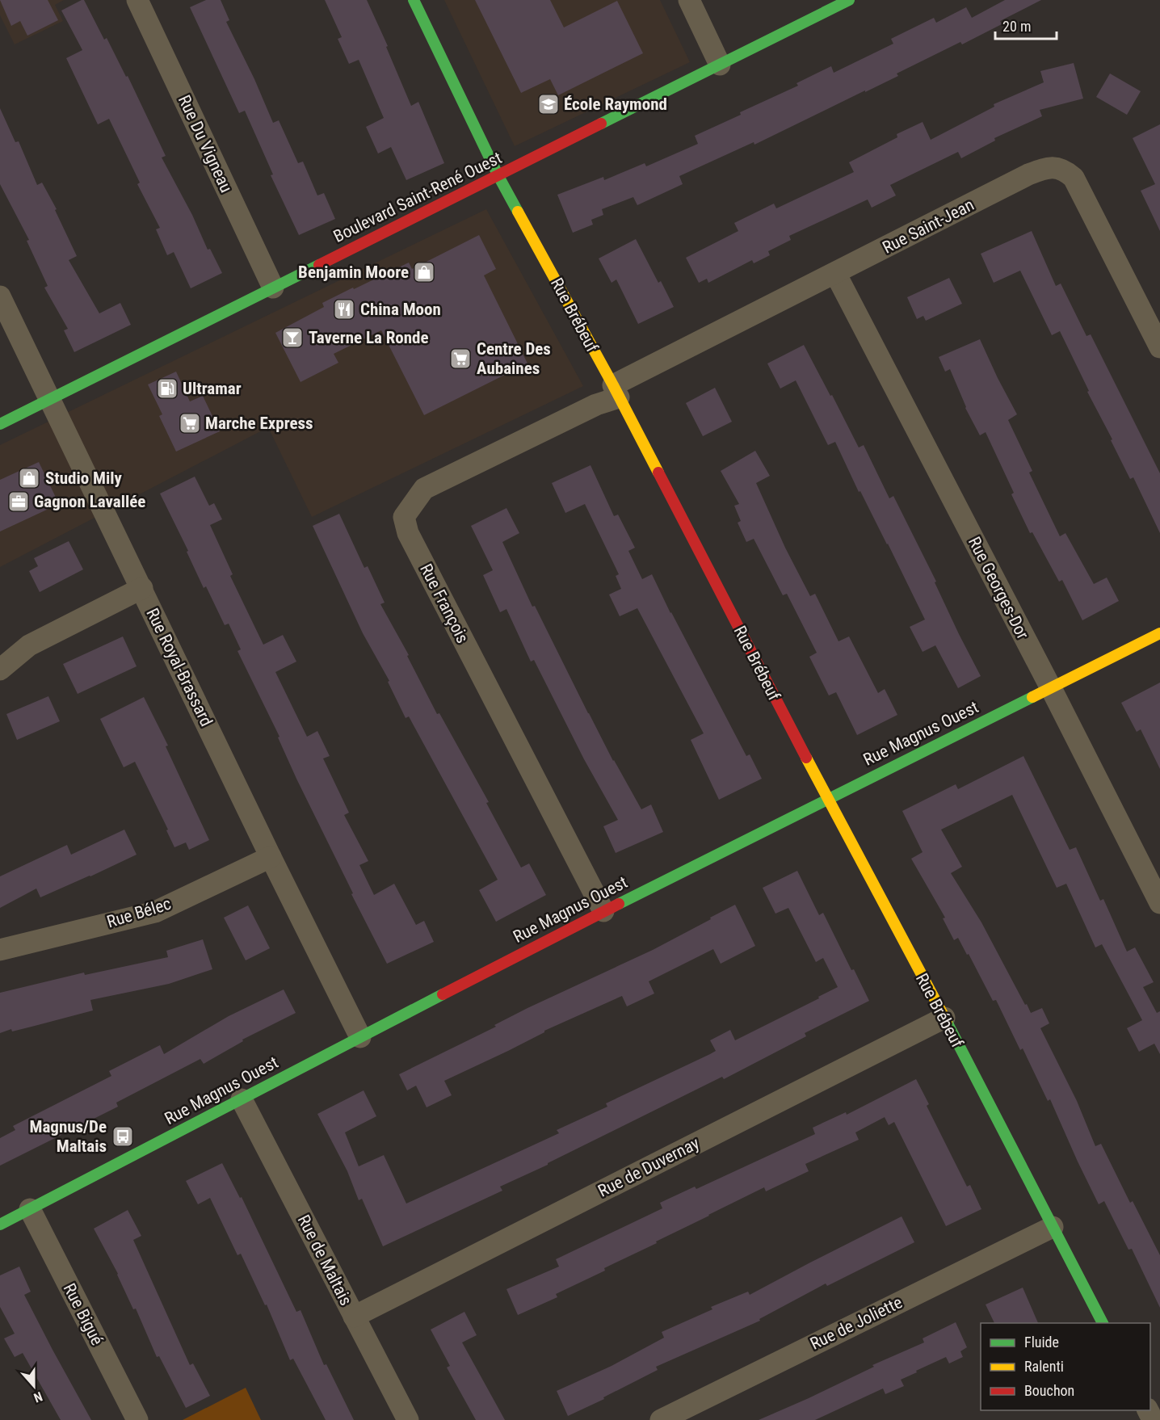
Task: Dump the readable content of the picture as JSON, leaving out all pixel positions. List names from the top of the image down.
{
  "streets": {
    "street": [
      "Rue Du Vigneau",
      "Boulevard Saint-René Ouest",
      "Rue Saint-Jean",
      "Rue Brébeuf",
      "Rue Georges-Dor",
      "Rue François",
      "Rue Royal-Brassard",
      "Rue Magnus Ouest",
      "Rue Bélec",
      "Rue de Duvernay",
      "Rue de Maltais",
      "Rue Bigué",
      "Rue de Joliette"
    ]
  },
  "crossings": [
    ["Rue Du Vigneau", "Boulevard Saint-René Ouest"],
    ["Boulevard Saint-René Ouest", "Rue Brébeuf"],
    ["Boulevard Saint-René Ouest", "Rue Royal-Brassard"],
    ["Rue Saint-Jean", "Rue Brébeuf"],
    ["Rue Saint-Jean", "Rue Georges-Dor"],
    ["Rue Saint-Jean", "Rue François"],
    ["Rue Brébeuf", "Rue François"],
    ["Rue Brébeuf", "Rue Magnus Ouest"],
    ["Rue Brébeuf", "Rue de Duvernay"],
    ["Rue Brébeuf", "Rue de Joliette"],
    ["Rue Georges-Dor", "Rue Magnus Ouest"],
    ["Rue François", "Rue Magnus Ouest"],
    ["Rue Royal-Brassard", "Rue Magnus Ouest"],
    ["Rue Royal-Brassard", "Rue Bélec"],
    ["Rue Magnus Ouest", "Rue de Maltais"],
    ["Rue Magnus Ouest", "Rue Bigué"],
    ["Rue de Duvernay", "Rue de Maltais"]
  ],
  "places": {
    "school or university": ["École Raymond"],
    "shop": ["Benjamin Moore", "Studio Mily"],
    "restaurant": ["China Moon"],
    "bar": ["Taverne La Ronde"],
    "supermarket": ["Centre Des Aubaines", "Marche Express"],
    "fuel station": ["Ultramar"],
    "office": ["Gagnon Lavallée"],
    "bus stop": ["Magnus/De Maltais"]
  },
  "legend": ["Fluide", "Ralenti", "Bouchon"],
  "scale_bar": "20 m",
  "north": "bottom"
}
